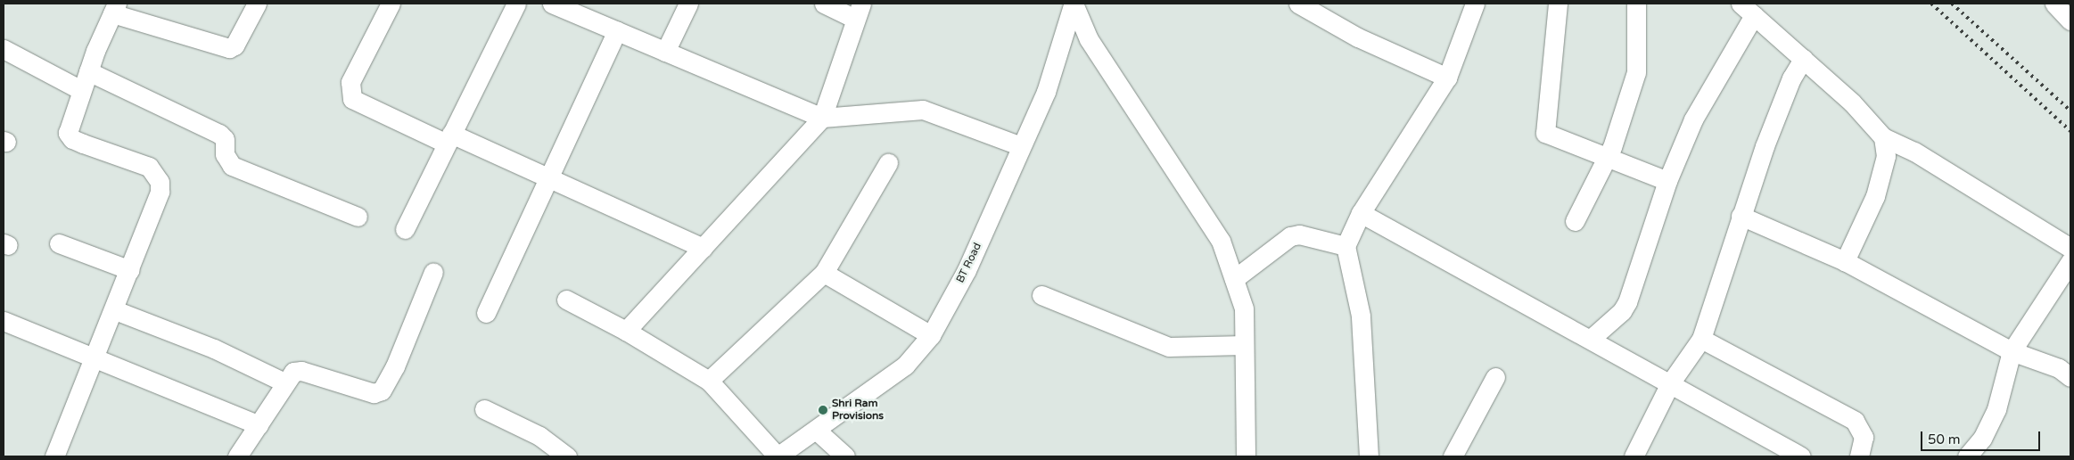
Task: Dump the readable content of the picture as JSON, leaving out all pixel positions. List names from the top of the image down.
{
  "streets": {
    "street": ["BT Road"]
  },
  "places": ["Shri Ram Provisions"],
  "scale_bar": "50 m"
}
